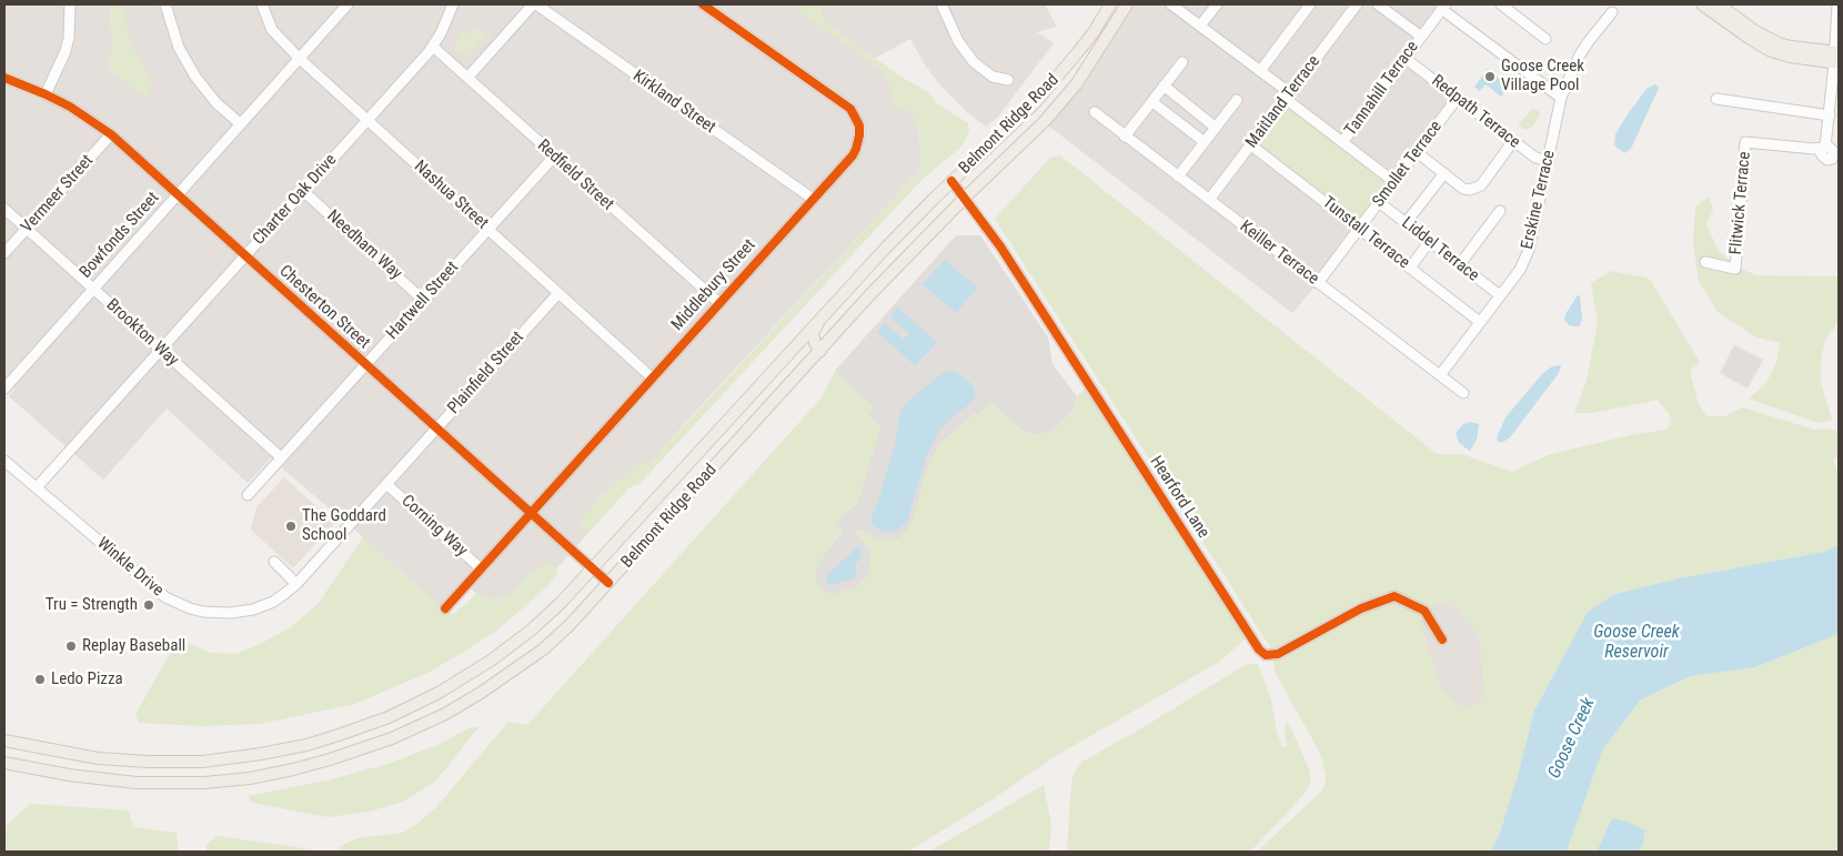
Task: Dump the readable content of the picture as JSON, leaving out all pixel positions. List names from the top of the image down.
{
  "streets": {
    "main road": ["Belmont Ridge Road"],
    "street": [
      "Tannahill Terrace",
      "Kirkland Street",
      "Maitland Terrace",
      "Redpath Terrace",
      "Smollet Terrace",
      "Redfield Street",
      "Vermeer Street",
      "Nashua Street",
      "Charter Oak Drive",
      "Erskine Terrace",
      "Flitwick Terrace",
      "Tunstall Terrace",
      "Bowfonds Street",
      "Needham Way",
      "Liddel Terrace",
      "Keiller Terrace",
      "Middlebury Street",
      "Hartwell Street",
      "Chesterton Street",
      "Brookton Way",
      "Plainfield Street",
      "Hearford Lane",
      "Corning Way",
      "Winkle Drive"
    ]
  },
  "crossings": [
    ["Tannahill Terrace", "Redpath Terrace"],
    ["Kirkland Street", "Middlebury Street"],
    ["Maitland Terrace", "Tunstall Terrace"],
    ["Maitland Terrace", "Keiller Terrace"],
    ["Redpath Terrace", "Smollet Terrace"],
    ["Redpath Terrace", "Erskine Terrace"],
    ["Belmont Ridge Road", "Chesterton Street"],
    ["Belmont Ridge Road", "Hearford Lane"],
    ["Smollet Terrace", "Tunstall Terrace"],
    ["Smollet Terrace", "Liddel Terrace"],
    ["Smollet Terrace", "Keiller Terrace"],
    ["Redfield Street", "Charter Oak Drive"],
    ["Redfield Street", "Middlebury Street"],
    ["Redfield Street", "Hartwell Street"],
    ["Vermeer Street", "Chesterton Street"],
    ["Vermeer Street", "Brookton Way"],
    ["Nashua Street", "Charter Oak Drive"],
    ["Nashua Street", "Bowfonds Street"],
    ["Nashua Street", "Middlebury Street"],
    ["Nashua Street", "Hartwell Street"],
    ["Nashua Street", "Plainfield Street"],
    ["Charter Oak Drive", "Needham Way"],
    ["Charter Oak Drive", "Chesterton Street"],
    ["Charter Oak Drive", "Brookton Way"],
    ["Charter Oak Drive", "Winkle Drive"],
    ["Erskine Terrace", "Tunstall Terrace"],
    ["Erskine Terrace", "Liddel Terrace"],
    ["Erskine Terrace", "Keiller Terrace"],
    ["Bowfonds Street", "Chesterton Street"],
    ["Bowfonds Street", "Brookton Way"],
    ["Needham Way", "Hartwell Street"],
    ["Middlebury Street", "Chesterton Street"],
    ["Middlebury Street", "Corning Way"],
    ["Hartwell Street", "Chesterton Street"],
    ["Hartwell Street", "Brookton Way"],
    ["Chesterton Street", "Plainfield Street"],
    ["Plainfield Street", "Corning Way"],
    ["Plainfield Street", "Winkle Drive"]
  ],
  "water": ["Goose Creek Reservoir", "Goose Creek"],
  "places": [
    "Goose Creek Village Pool",
    "The Goddard School",
    "Tru = Strength",
    "Replay Baseball",
    "Ledo Pizza"
  ]
}
